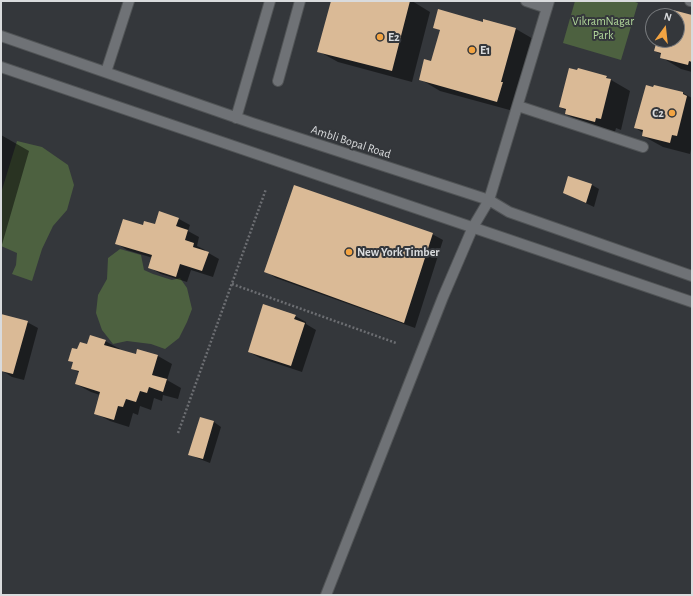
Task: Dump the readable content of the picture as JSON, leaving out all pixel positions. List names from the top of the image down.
{
  "streets": {
    "street": ["Ambli Bopal Road"]
  },
  "parks": ["VikramNagar Park"],
  "places": [
    "E2",
    "E1",
    "C2",
    "New York Timber"
  ],
  "north": "top"
}
